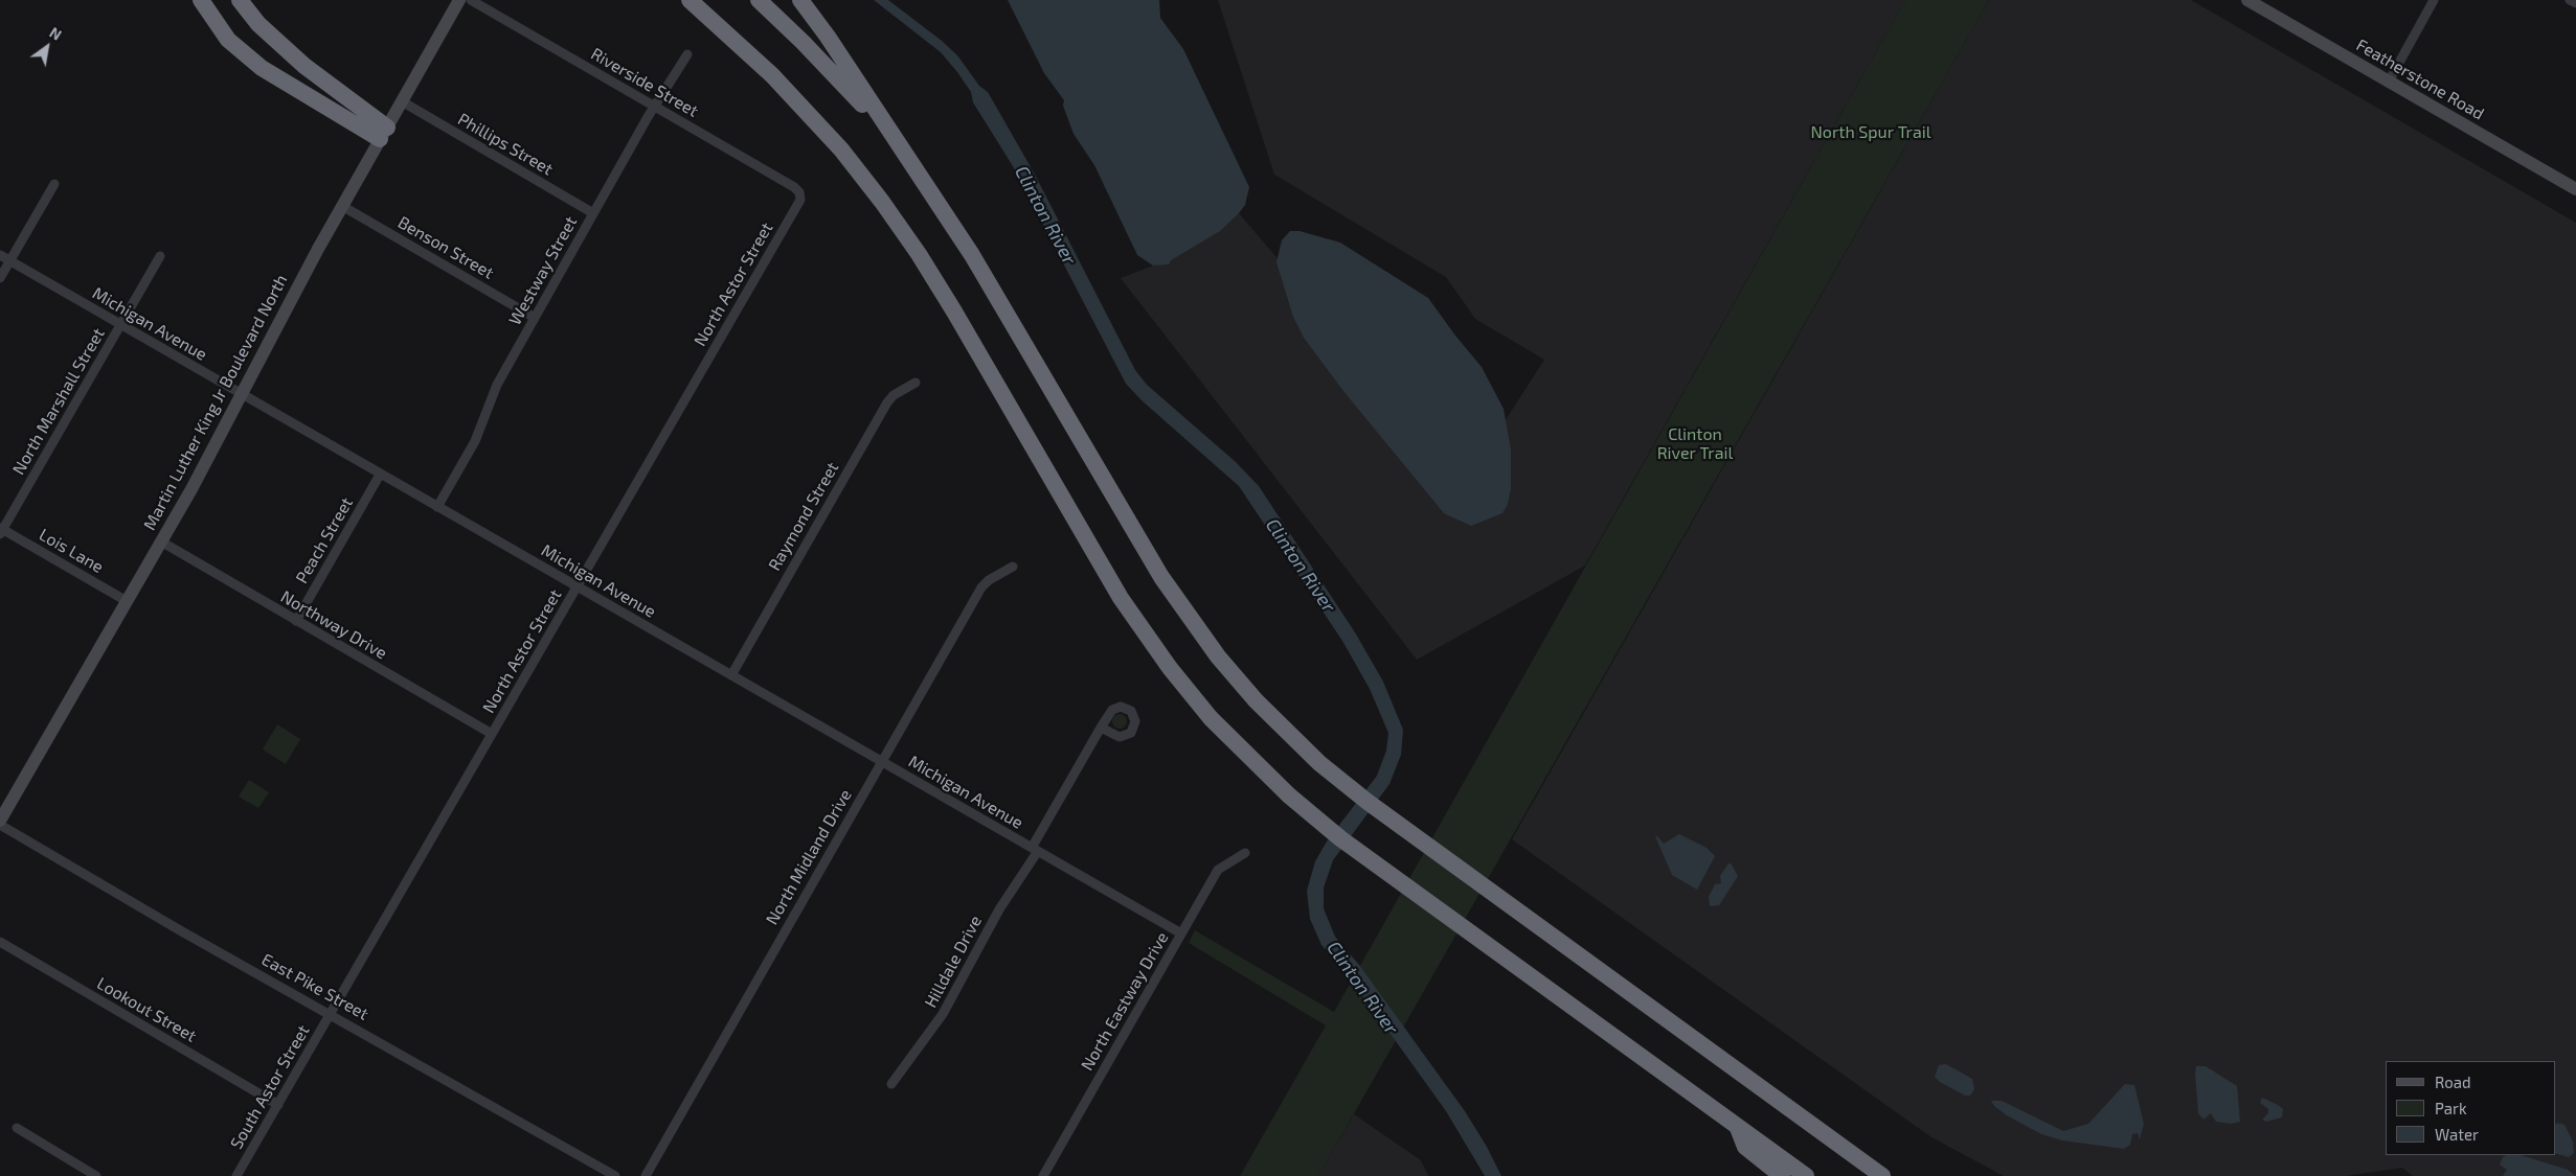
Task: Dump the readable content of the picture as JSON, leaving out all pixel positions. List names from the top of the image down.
{
  "streets": {
    "main road": ["Featherstone Road", "Martin Luther King Jr Boulevard North"],
    "street": [
      "Riverside Street",
      "Phillips Street",
      "Benson Street",
      "Westway Street",
      "North Astor Street",
      "Michigan Avenue",
      "North Marshall Street",
      "Raymond Street",
      "Peach Street",
      "Lois Lane",
      "Northway Drive",
      "North Midland Drive",
      "Hilldale Drive",
      "East Pike Street",
      "North Eastway Drive",
      "Lookout Street",
      "South Astor Street"
    ]
  },
  "crossings": [
    ["Riverside Street", "Westway Street"],
    ["Riverside Street", "North Astor Street"],
    ["Phillips Street", "Westway Street"],
    ["Phillips Street", "Martin Luther King Jr Boulevard North"],
    ["Benson Street", "Westway Street"],
    ["Benson Street", "Martin Luther King Jr Boulevard North"],
    ["Westway Street", "Michigan Avenue"],
    ["North Astor Street", "Michigan Avenue"],
    ["North Astor Street", "Northway Drive"],
    ["North Astor Street", "East Pike Street"],
    ["North Astor Street", "South Astor Street"],
    ["Michigan Avenue", "North Marshall Street"],
    ["Michigan Avenue", "Martin Luther King Jr Boulevard North"],
    ["Michigan Avenue", "Raymond Street"],
    ["Michigan Avenue", "Peach Street"],
    ["Michigan Avenue", "North Midland Drive"],
    ["Michigan Avenue", "Hilldale Drive"],
    ["Michigan Avenue", "North Eastway Drive"],
    ["North Marshall Street", "Lois Lane"],
    ["Martin Luther King Jr Boulevard North", "Lois Lane"],
    ["Martin Luther King Jr Boulevard North", "Northway Drive"],
    ["Peach Street", "Northway Drive"],
    ["East Pike Street", "South Astor Street"],
    ["Lookout Street", "South Astor Street"]
  ],
  "water": ["Clinton River"],
  "parks": ["North Spur Trail", "Clinton River Trail"],
  "legend": ["Road", "Park", "Water"],
  "north": "top right"
}
